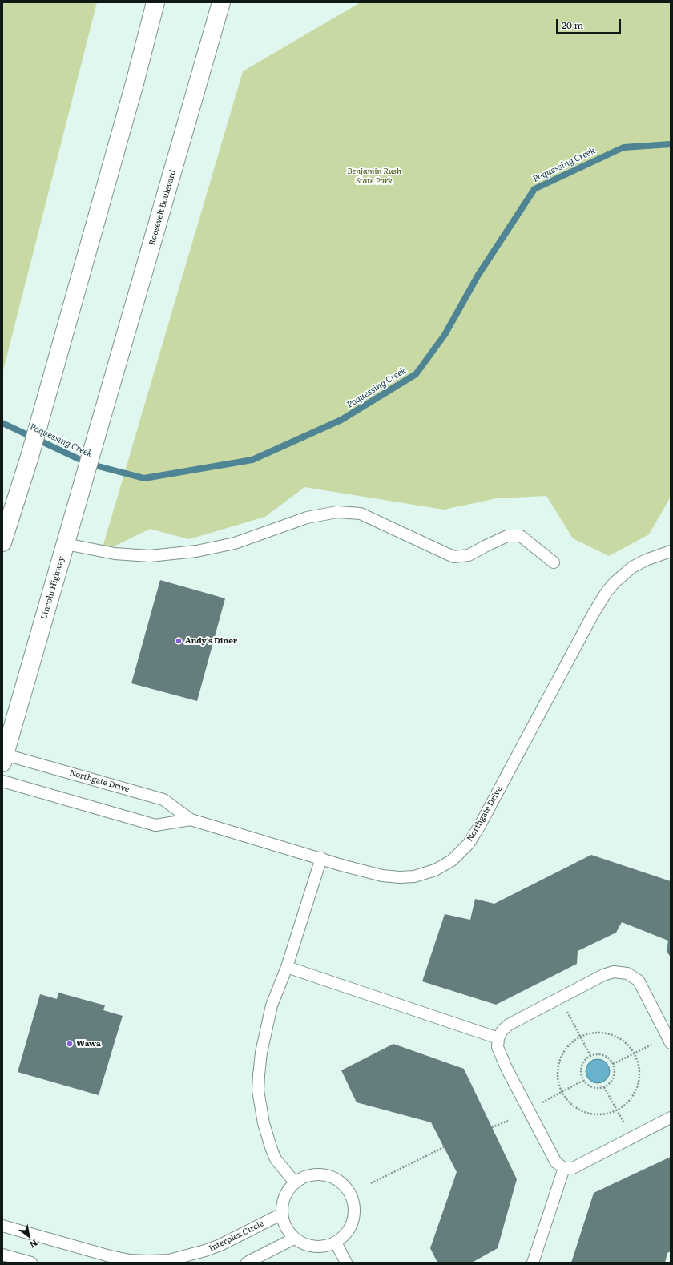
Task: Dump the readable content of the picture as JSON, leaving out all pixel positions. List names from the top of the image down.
{
  "streets": {
    "highway": ["Roosevelt Boulevard", "Lincoln Highway"],
    "lane": ["Northgate Drive", "Interplex Circle"]
  },
  "crossings": [
    ["Roosevelt Boulevard", "Lincoln Highway"],
    ["Lincoln Highway", "Northgate Drive"]
  ],
  "water": ["Poquessing Creek"],
  "parks": ["Benjamin Rush State Park"],
  "places": ["Andy's Diner", "Wawa"],
  "scale_bar": "20 m",
  "north": "bottom right"
}
